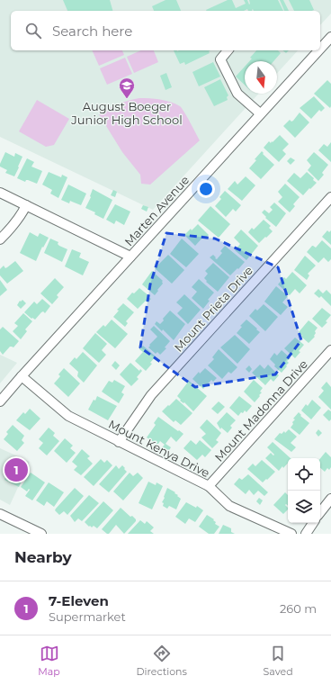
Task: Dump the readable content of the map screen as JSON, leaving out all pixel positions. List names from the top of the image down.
{
  "streets": {
    "street": [
      "Marten Avenue",
      "Mount Prieta Drive",
      "Mount Madonna Drive",
      "Mount Kenya Drive"
    ]
  },
  "crossings": [
    ["Marten Avenue", "Mount Kenya Drive"],
    ["Mount Prieta Drive", "Mount Kenya Drive"],
    ["Mount Madonna Drive", "Mount Kenya Drive"]
  ],
  "places": {
    "school or university": ["August Boeger Junior High School"]
  },
  "north": "bottom",
  "page": {
    "search": "Search here",
    "pins": "1",
    "heading": "Nearby",
    "list": [
      {
        "mark": "1",
        "name": "7-Eleven",
        "note": "Supermarket",
        "value": "260 m"
      }
    ],
    "nav": ["Map", "Directions", "Saved"]
  }
}
